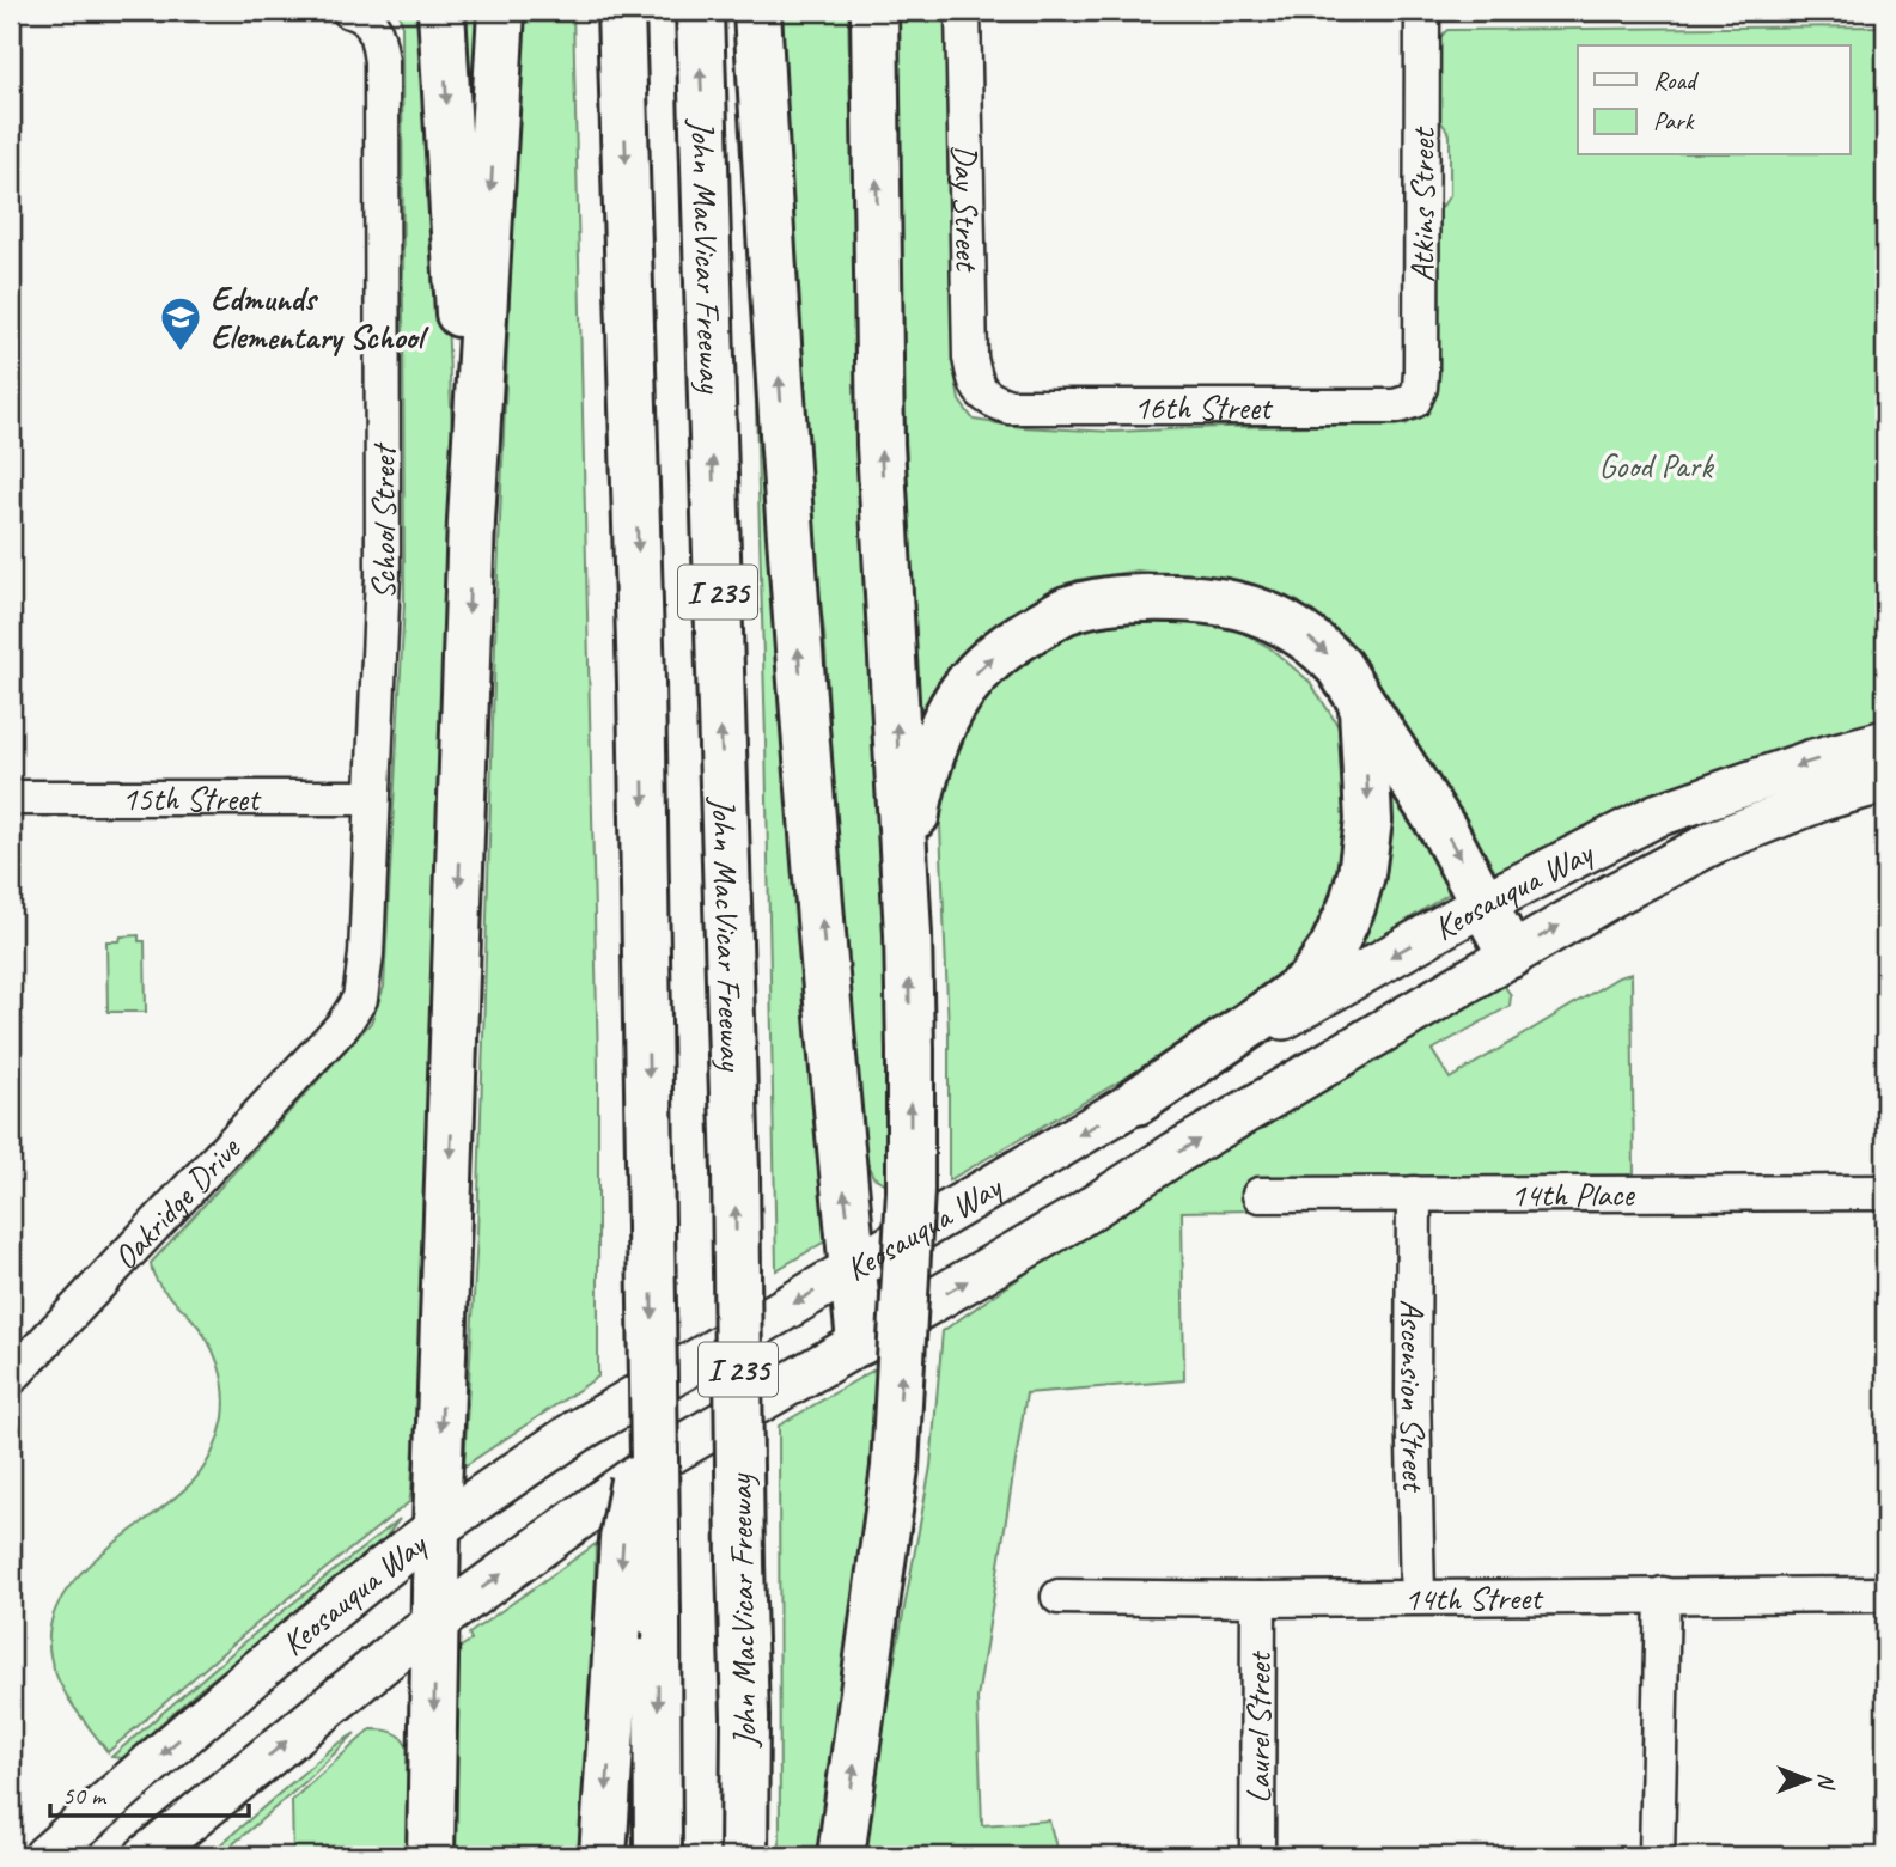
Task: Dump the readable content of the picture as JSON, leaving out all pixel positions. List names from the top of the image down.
{
  "streets": {
    "highway": ["John MacVicar Freeway", "I 235"],
    "main road": ["Keosauqua Way"],
    "street": [
      "Atkins Street",
      "Day Street",
      "16th Street",
      "School Street",
      "15th Street",
      "14th Place",
      "Oakridge Drive",
      "Ascension Street",
      "14th Street",
      "Laurel Street"
    ]
  },
  "crossings": [
    ["Atkins Street", "16th Street"],
    ["Day Street", "16th Street"],
    ["School Street", "15th Street"],
    ["School Street", "Oakridge Drive"],
    ["14th Place", "Ascension Street"],
    ["Ascension Street", "14th Street"],
    ["14th Street", "Laurel Street"]
  ],
  "parks": ["Good Park"],
  "places": {
    "school or university": ["Edmunds Elementary School"]
  },
  "legend": ["Road", "Park"],
  "scale_bar": "50 m",
  "north": "right"
}
